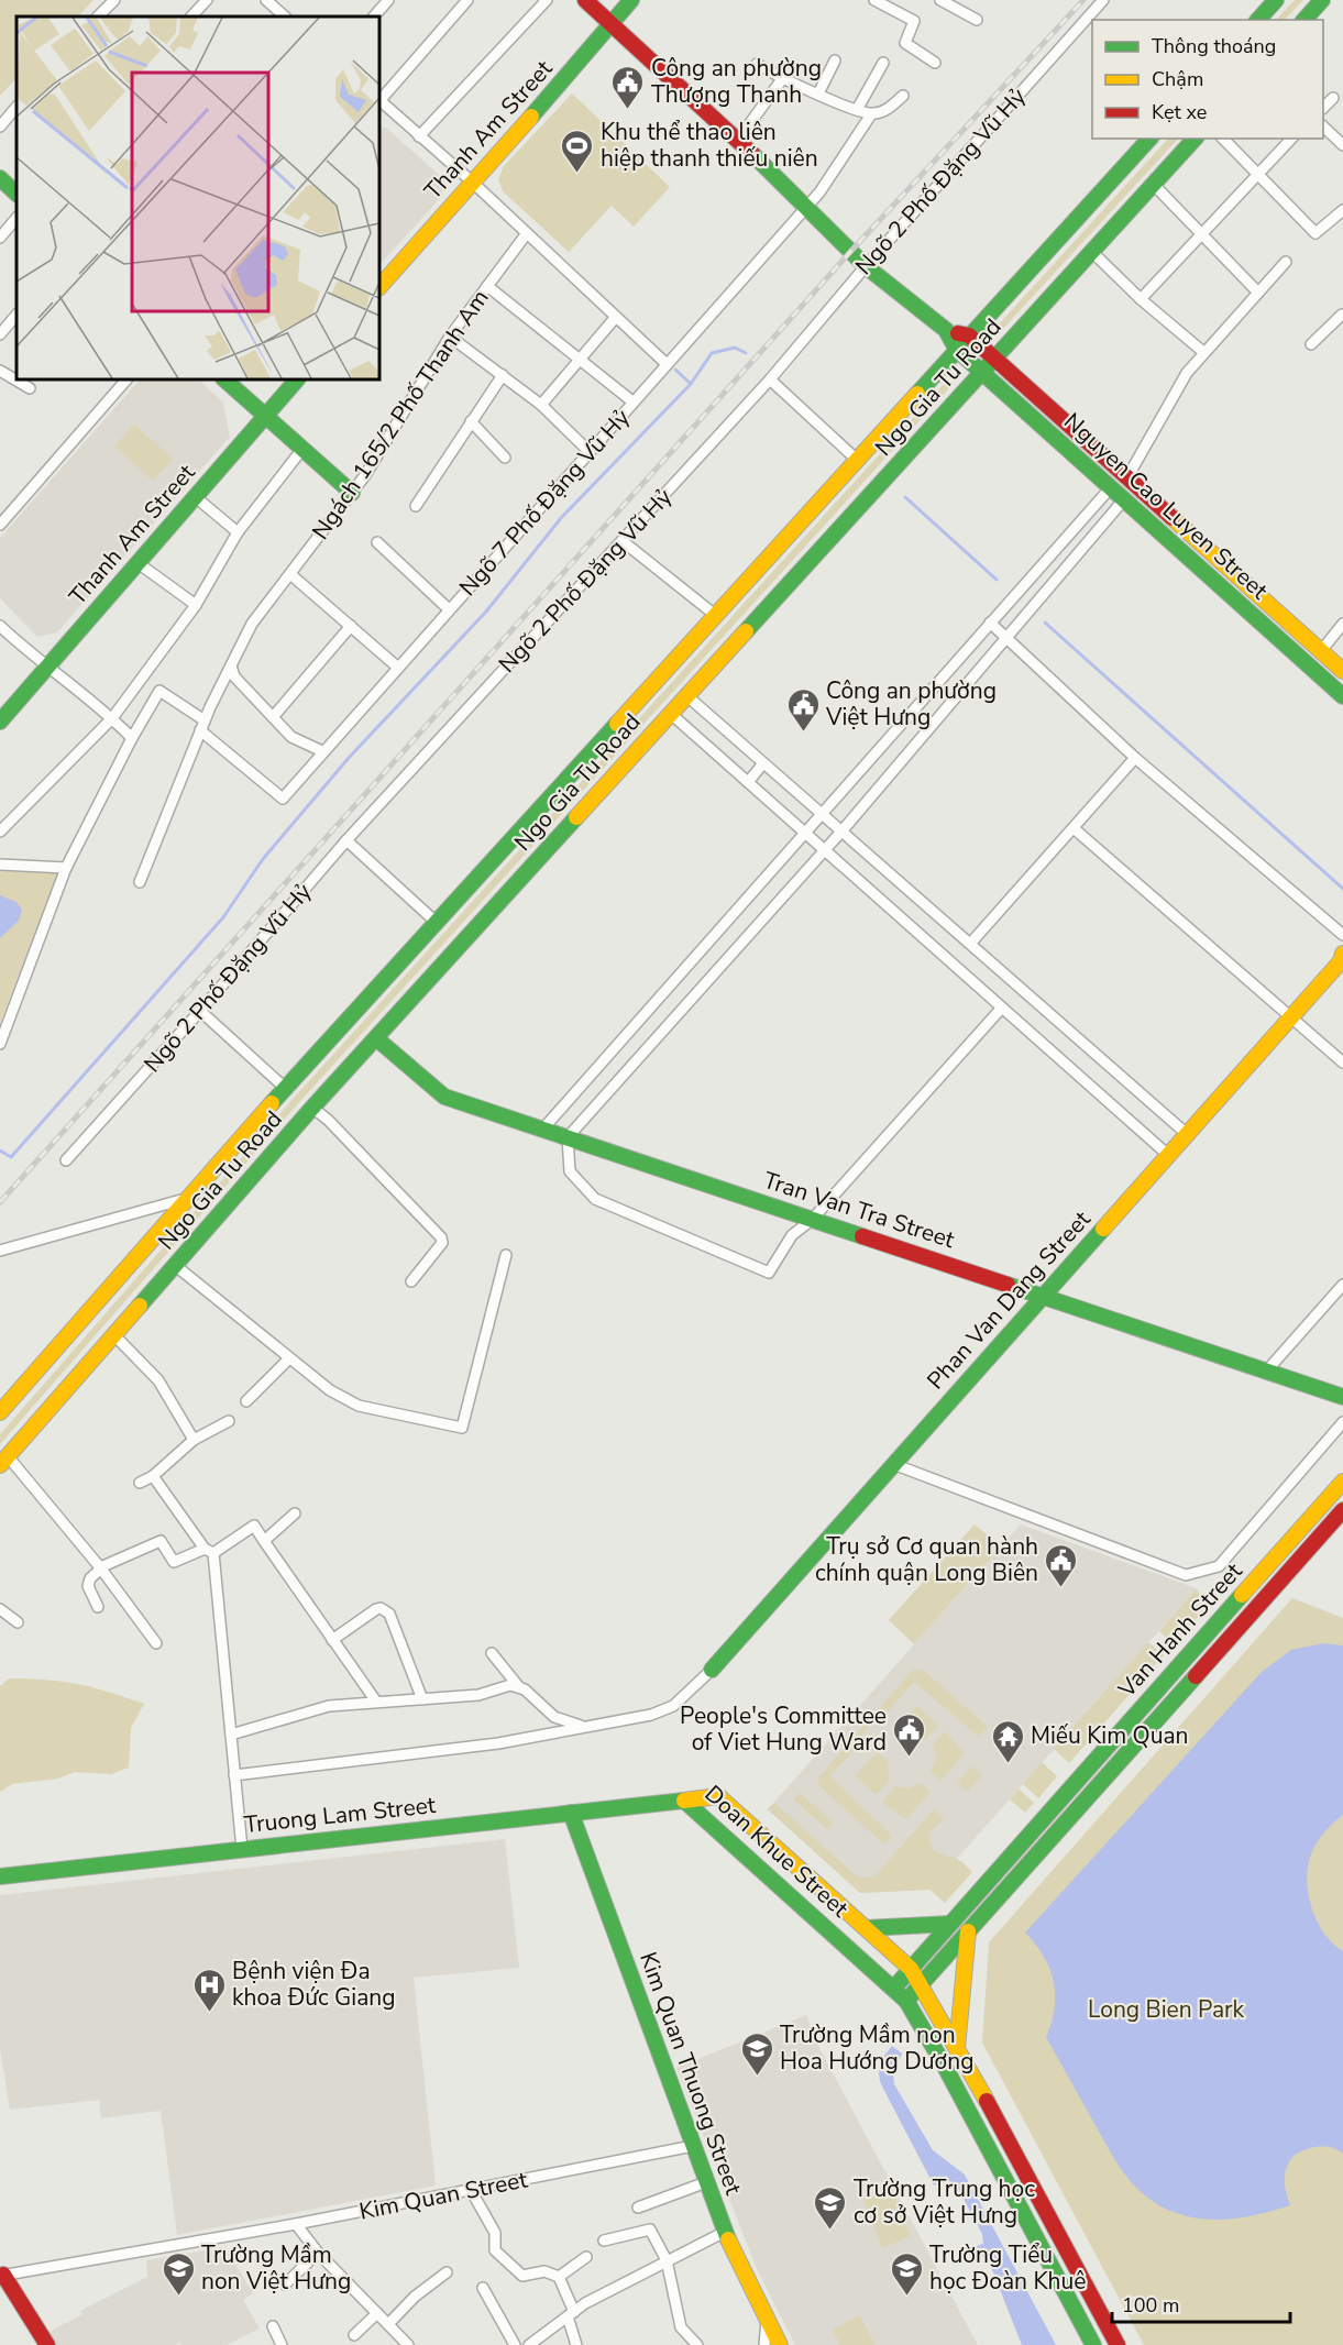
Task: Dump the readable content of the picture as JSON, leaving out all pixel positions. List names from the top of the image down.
{
  "streets": {
    "street": [
      "Thanh Am Street",
      "Ngõ 2 Phố Đặng Vũ Hỷ",
      "Ngo Gia Tu Road",
      "Ngách 165/2 Phố Thanh Am",
      "Ngõ 7 Phố Đặng Vũ Hỷ",
      "Nguyen Cao Luyen Street",
      "Tran Van Tra Street",
      "Phan Van Dang Street",
      "Van Hanh Street",
      "Truong Lam Street",
      "Doan Khue Street",
      "Kim Quan Thuong Street",
      "Kim Quan Street"
    ]
  },
  "crossings": [
    ["Ngo Gia Tu Road", "Nguyen Cao Luyen Street"],
    ["Ngo Gia Tu Road", "Tran Van Tra Street"],
    ["Ngách 165/2 Phố Thanh Am", "Ngõ 7 Phố Đặng Vũ Hỷ"],
    ["Tran Van Tra Street", "Phan Van Dang Street"],
    ["Van Hanh Street", "Doan Khue Street"],
    ["Truong Lam Street", "Doan Khue Street"],
    ["Truong Lam Street", "Kim Quan Thuong Street"],
    ["Kim Quan Thuong Street", "Kim Quan Street"]
  ],
  "parks": ["Long Bien Park"],
  "places": {
    "public building": [
      "Công an phường Thượng Thanh",
      "Công an phường Việt Hưng",
      "Trụ sở Cơ quan hành chính quận Long Biên",
      "People's Committee of Viet Hung Ward"
    ],
    "sports": ["Khu thể thao liên hiệp thanh thiếu niên"],
    "temple": ["Miếu Kim Quan"],
    "hospital": ["Bệnh viện Đa khoa Đức Giang"],
    "school or university": [
      "Trường Mầm non Hoa Hướng Dương",
      "Trường Trung học cơ sở Việt Hưng",
      "Trường Mầm non Việt Hưng",
      "Trường Tiểu học Đoàn Khuê"
    ]
  },
  "legend": ["Thông thoáng", "Chậm", "Kẹt xe"],
  "scale_bar": "100 m"
}
